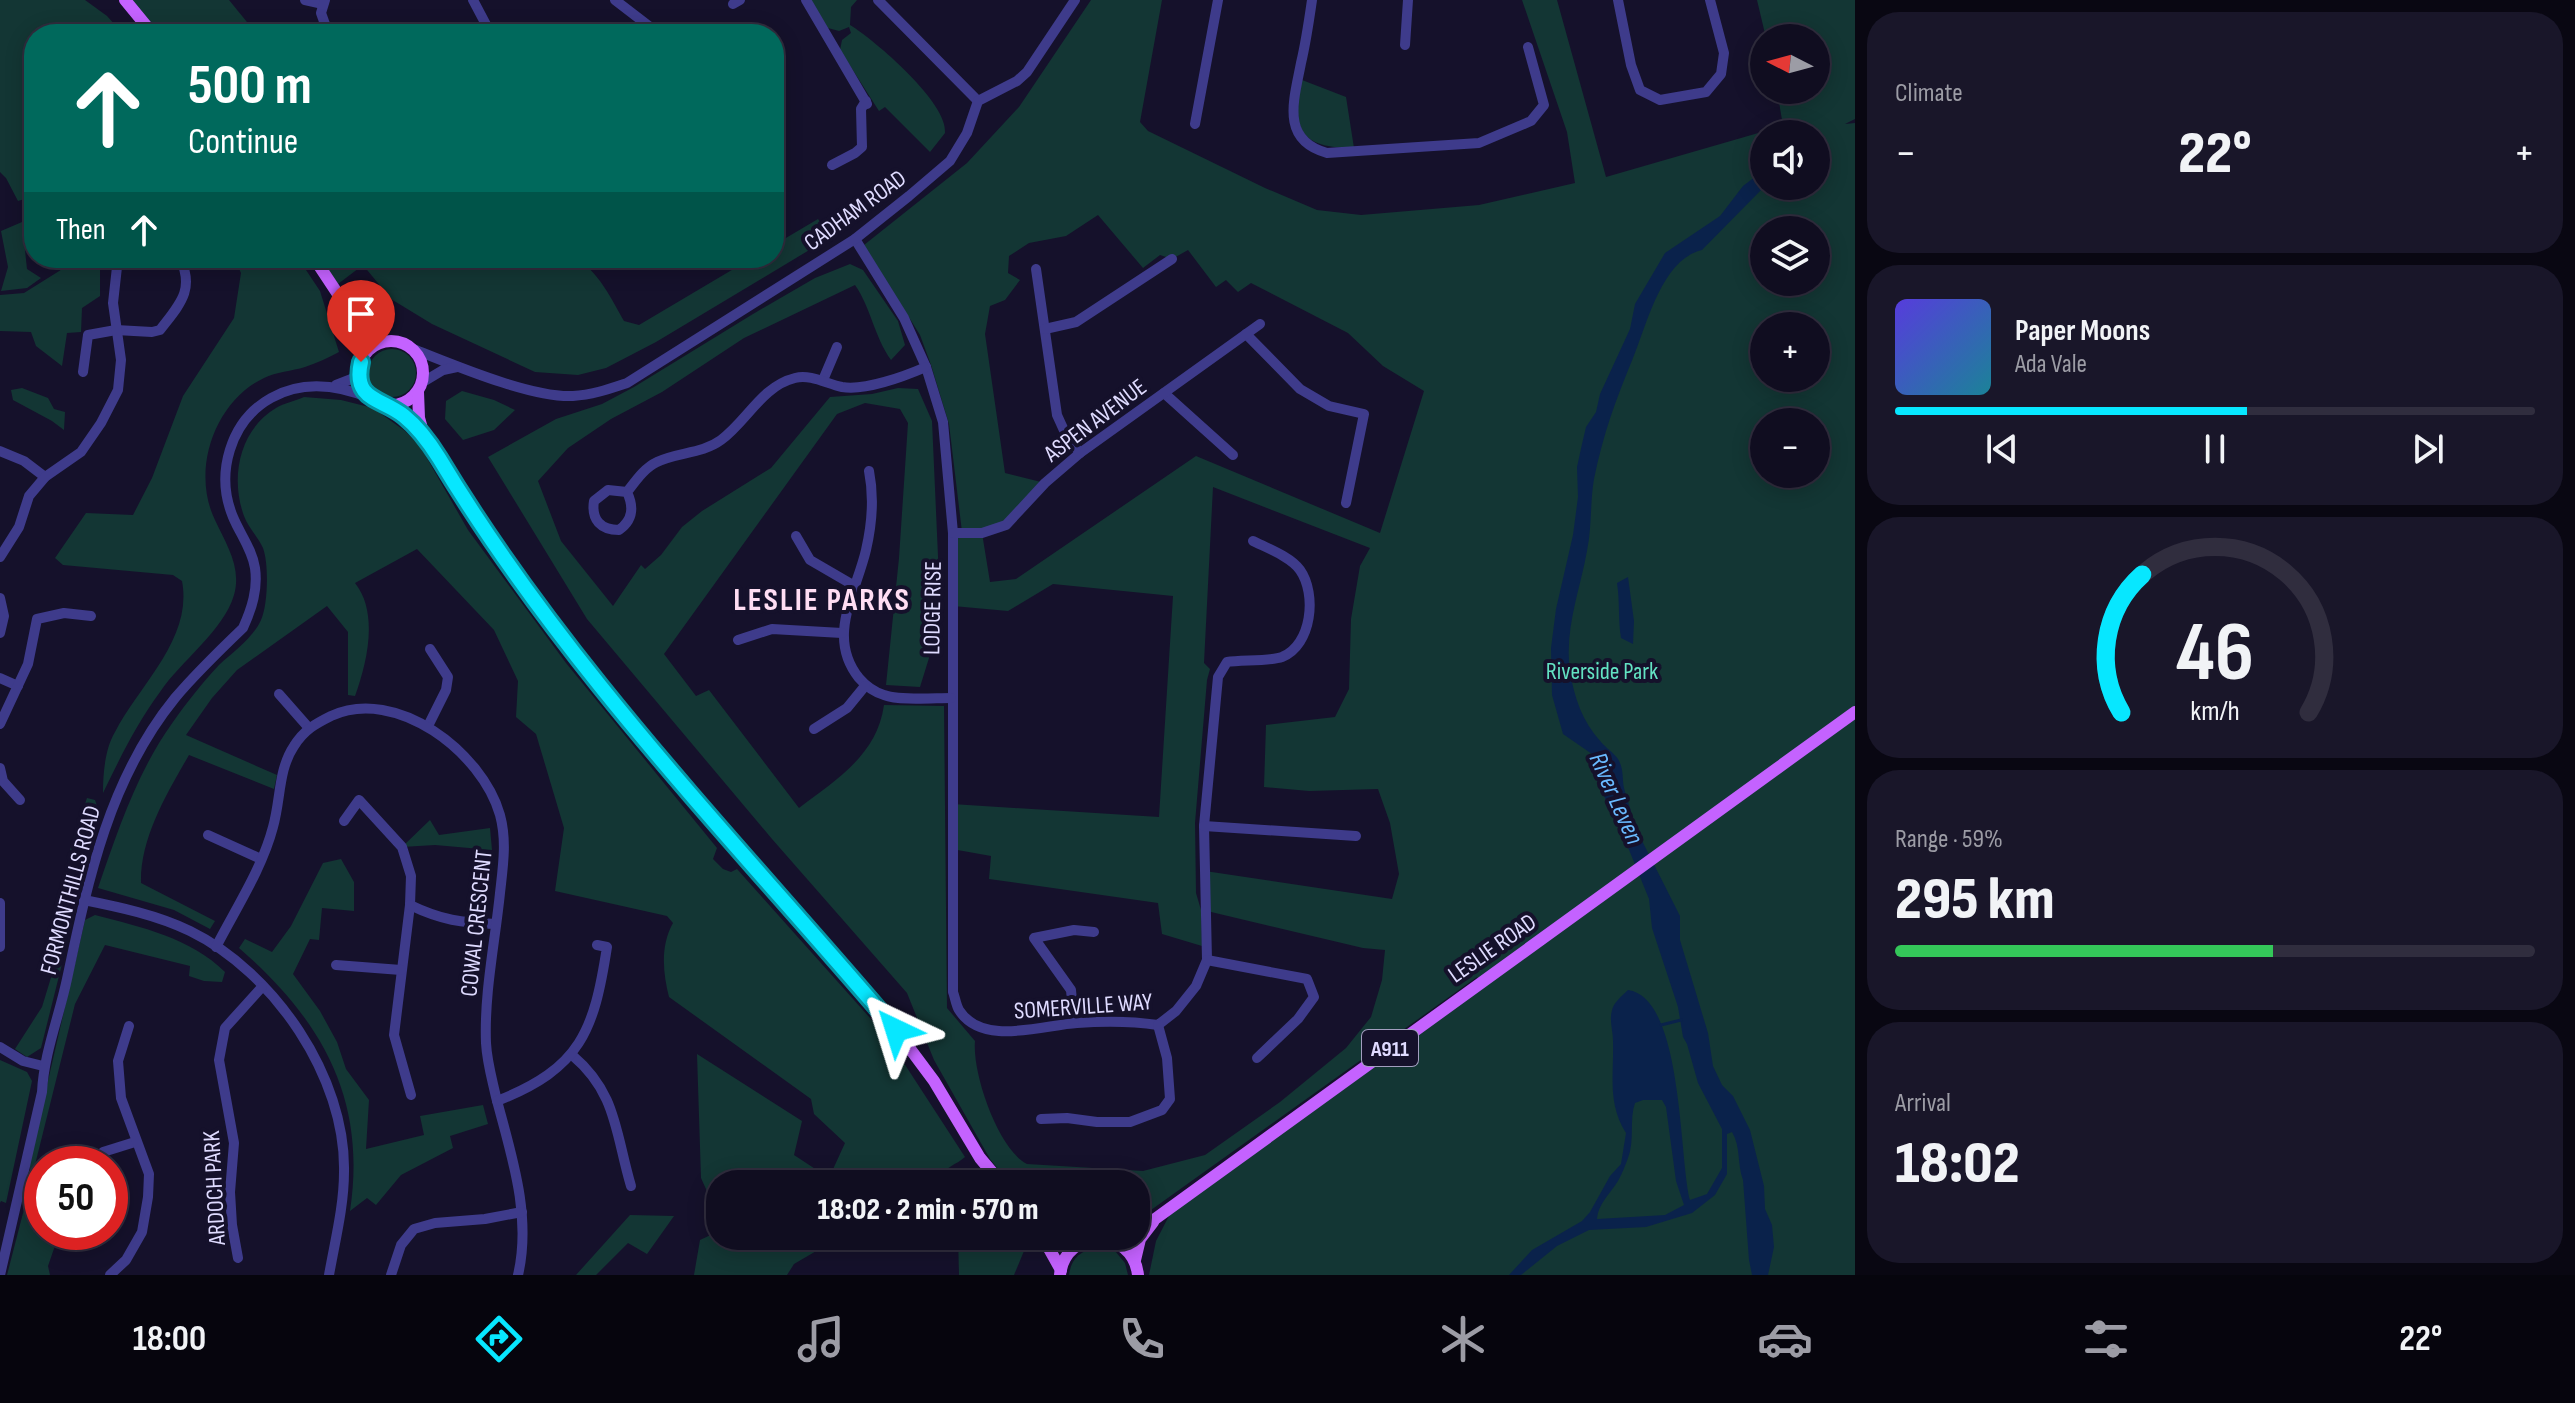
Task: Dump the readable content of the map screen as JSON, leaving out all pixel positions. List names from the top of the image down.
{
  "streets": {
    "main road": ["LESLIE ROAD", "A911"],
    "street": [
      "CADHAM ROAD",
      "ASPEN AVENUE",
      "LODGE RISE",
      "FORMONTHILLS ROAD",
      "COWAL CRESCENT",
      "SOMERVILLE WAY",
      "ARDOCH PARK"
    ]
  },
  "crossings": [
    ["CADHAM ROAD", "LODGE RISE"],
    ["CADHAM ROAD", "FORMONTHILLS ROAD"],
    ["ASPEN AVENUE", "LODGE RISE"],
    ["LODGE RISE", "SOMERVILLE WAY"],
    ["LESLIE ROAD", "A911"]
  ],
  "districts": ["LESLIE PARKS"],
  "water": ["River Leven"],
  "parks": ["Riverside Park"],
  "north": "left",
  "page": {
    "tile": [
      "Climate",
      ["Range · 59%", "295 km"],
      ["Arrival", "18:02"]
    ],
    "map_buttons": ["+", "−"],
    "turn": ["500 m", "Continue"],
    "heat": ["−", "22°", "+"],
    "then": "Then",
    "song": ["Paper Moons", "Ada Vale"],
    "limit": "50",
    "trip": "18:02 · 2 min · 570 m",
    "tabs": ["18:00", "22°"],
    "gauge": ["46", "km/h"]
  }
}
